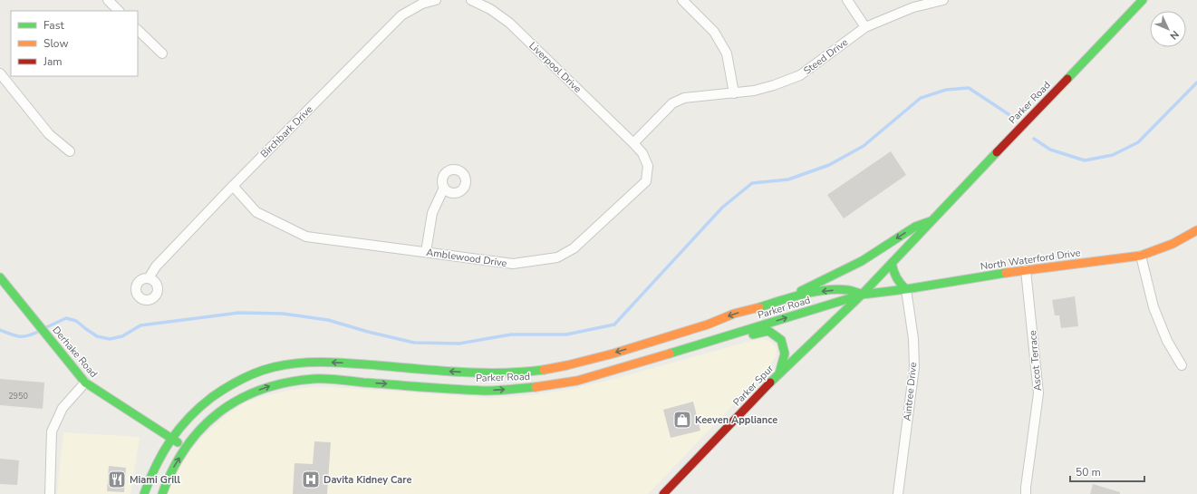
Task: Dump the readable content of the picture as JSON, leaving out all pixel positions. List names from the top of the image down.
{
  "streets": {
    "main road": [
      "Parker Road",
      "North Waterford Drive",
      "Derhake Road",
      "Parker Spur"
    ],
    "street": [
      "Steed Drive",
      "Liverpool Drive",
      "Birchbark Drive",
      "Amblewood Drive",
      "Ascot Terrace",
      "Aintree Drive"
    ]
  },
  "crossings": [
    ["Steed Drive", "Liverpool Drive"],
    ["Steed Drive", "Amblewood Drive"],
    ["Liverpool Drive", "Amblewood Drive"],
    ["Parker Road", "North Waterford Drive"],
    ["Parker Road", "Derhake Road"],
    ["Parker Road", "Parker Spur"],
    ["Birchbark Drive", "Amblewood Drive"],
    ["North Waterford Drive", "Ascot Terrace"],
    ["North Waterford Drive", "Parker Spur"],
    ["North Waterford Drive", "Aintree Drive"]
  ],
  "places": {
    "shop": ["Keeven Appliance"],
    "restaurant": ["Miami Grill"],
    "hospital": ["Davita Kidney Care"]
  },
  "house_numbers": ["2950"],
  "legend": ["Fast", "Slow", "Jam"],
  "scale_bar": "50 m",
  "north": "bottom right"
}
